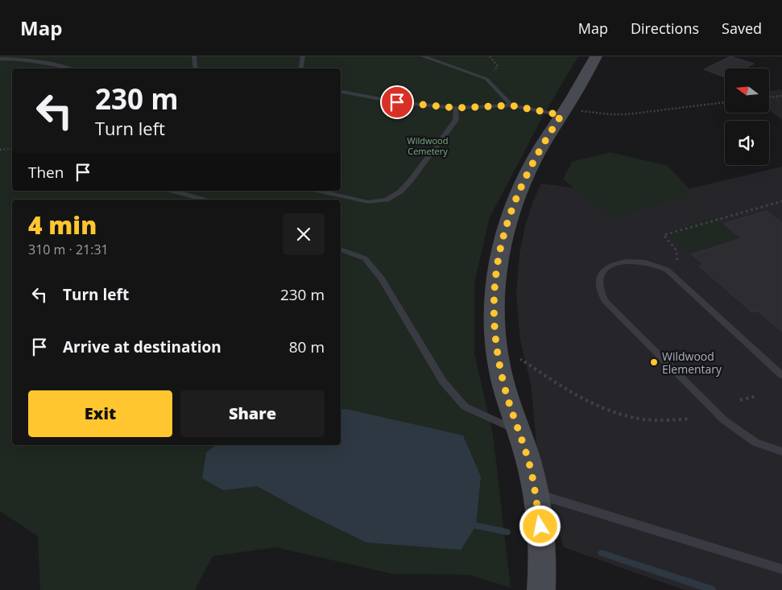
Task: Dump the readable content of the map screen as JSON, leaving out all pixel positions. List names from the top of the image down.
{
  "parks": ["Wildwood Cemetery"],
  "places": ["Wildwood Elementary"],
  "north": "left",
  "page": {
    "header": "Map",
    "nav": ["Map", "Directions", "Saved"],
    "turn": ["230 m", "Turn left"],
    "then": "Then",
    "heading": ["4 min", "310 m · 21:31"],
    "list": [
      {
        "name": "Turn left",
        "value": "230 m"
      },
      {
        "name": "Arrive at destination",
        "value": "80 m"
      }
    ],
    "buttons": ["Exit", "Share"]
  }
}
